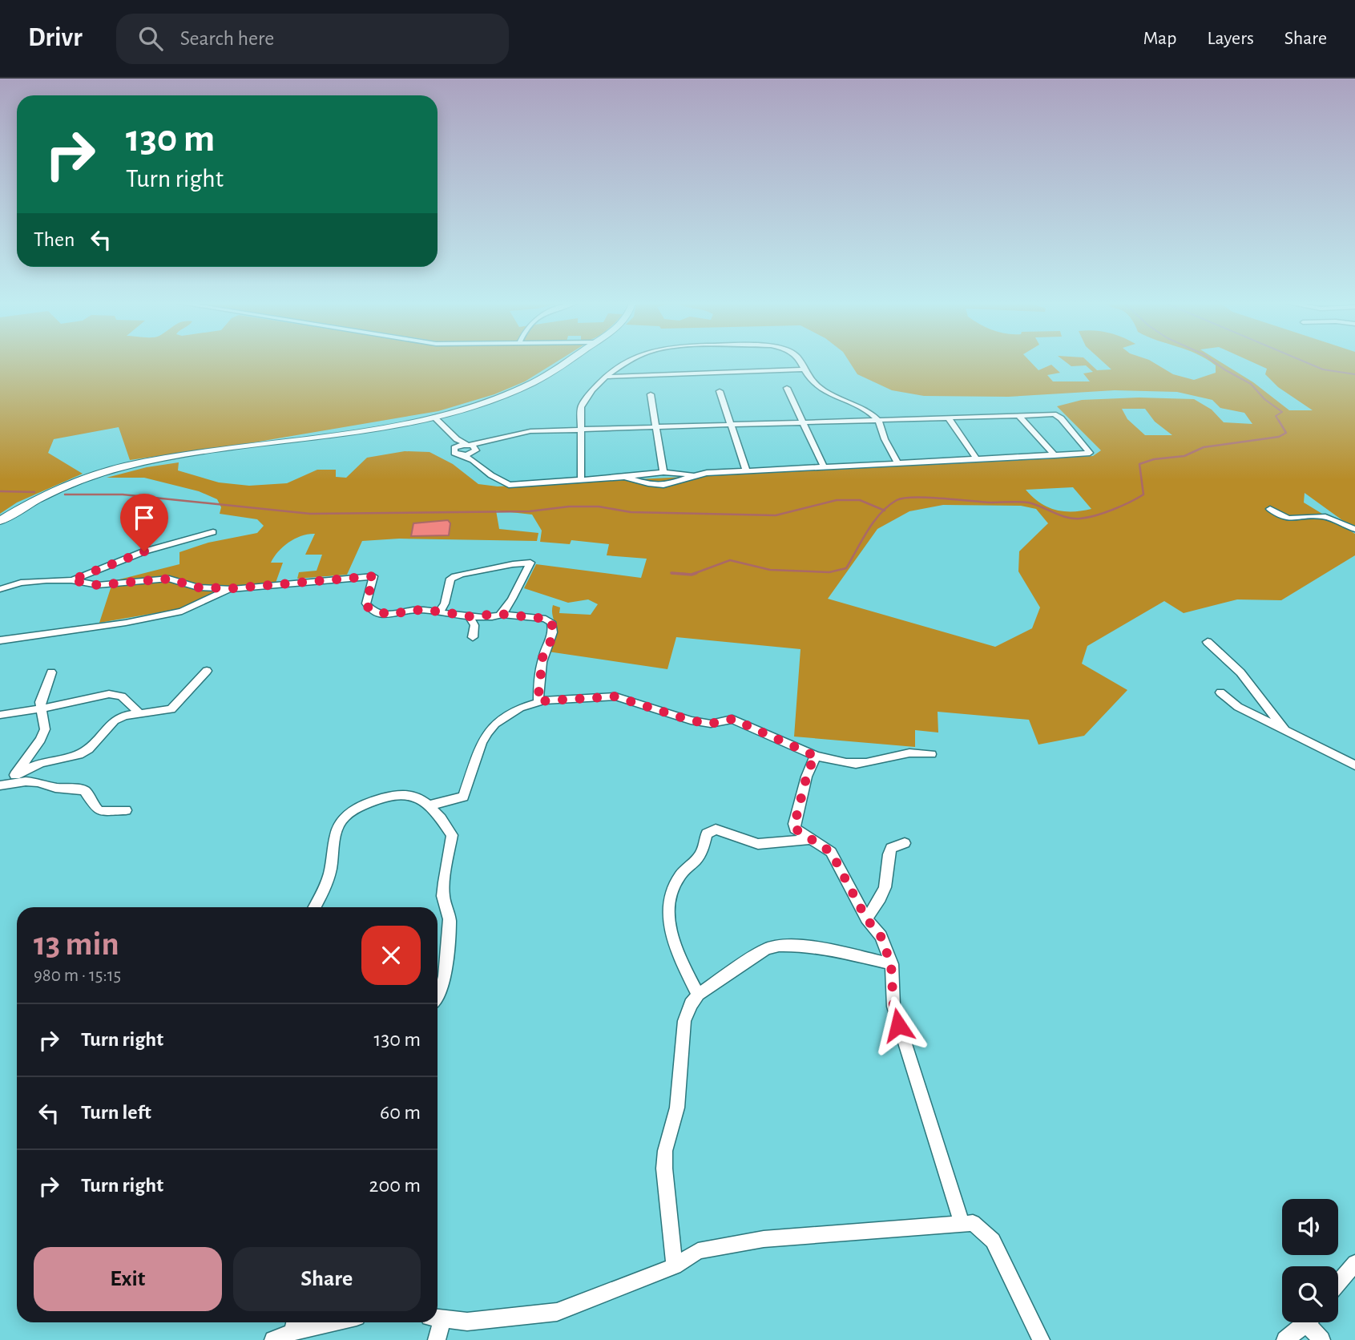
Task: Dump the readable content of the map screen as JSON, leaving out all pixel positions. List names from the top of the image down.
{
  "page": {
    "header": "Drivr",
    "search": "Search here",
    "nav": ["Map", "Layers", "Share"],
    "turn": ["130 m", "Turn right"],
    "then": "Then",
    "heading": ["13 min", "980 m · 15:15"],
    "list": [
      {
        "name": "Turn right",
        "value": "130 m"
      },
      {
        "name": "Turn left",
        "value": "60 m"
      },
      {
        "name": "Turn right",
        "value": "200 m"
      }
    ],
    "buttons": ["Exit", "Share"]
  }
}
